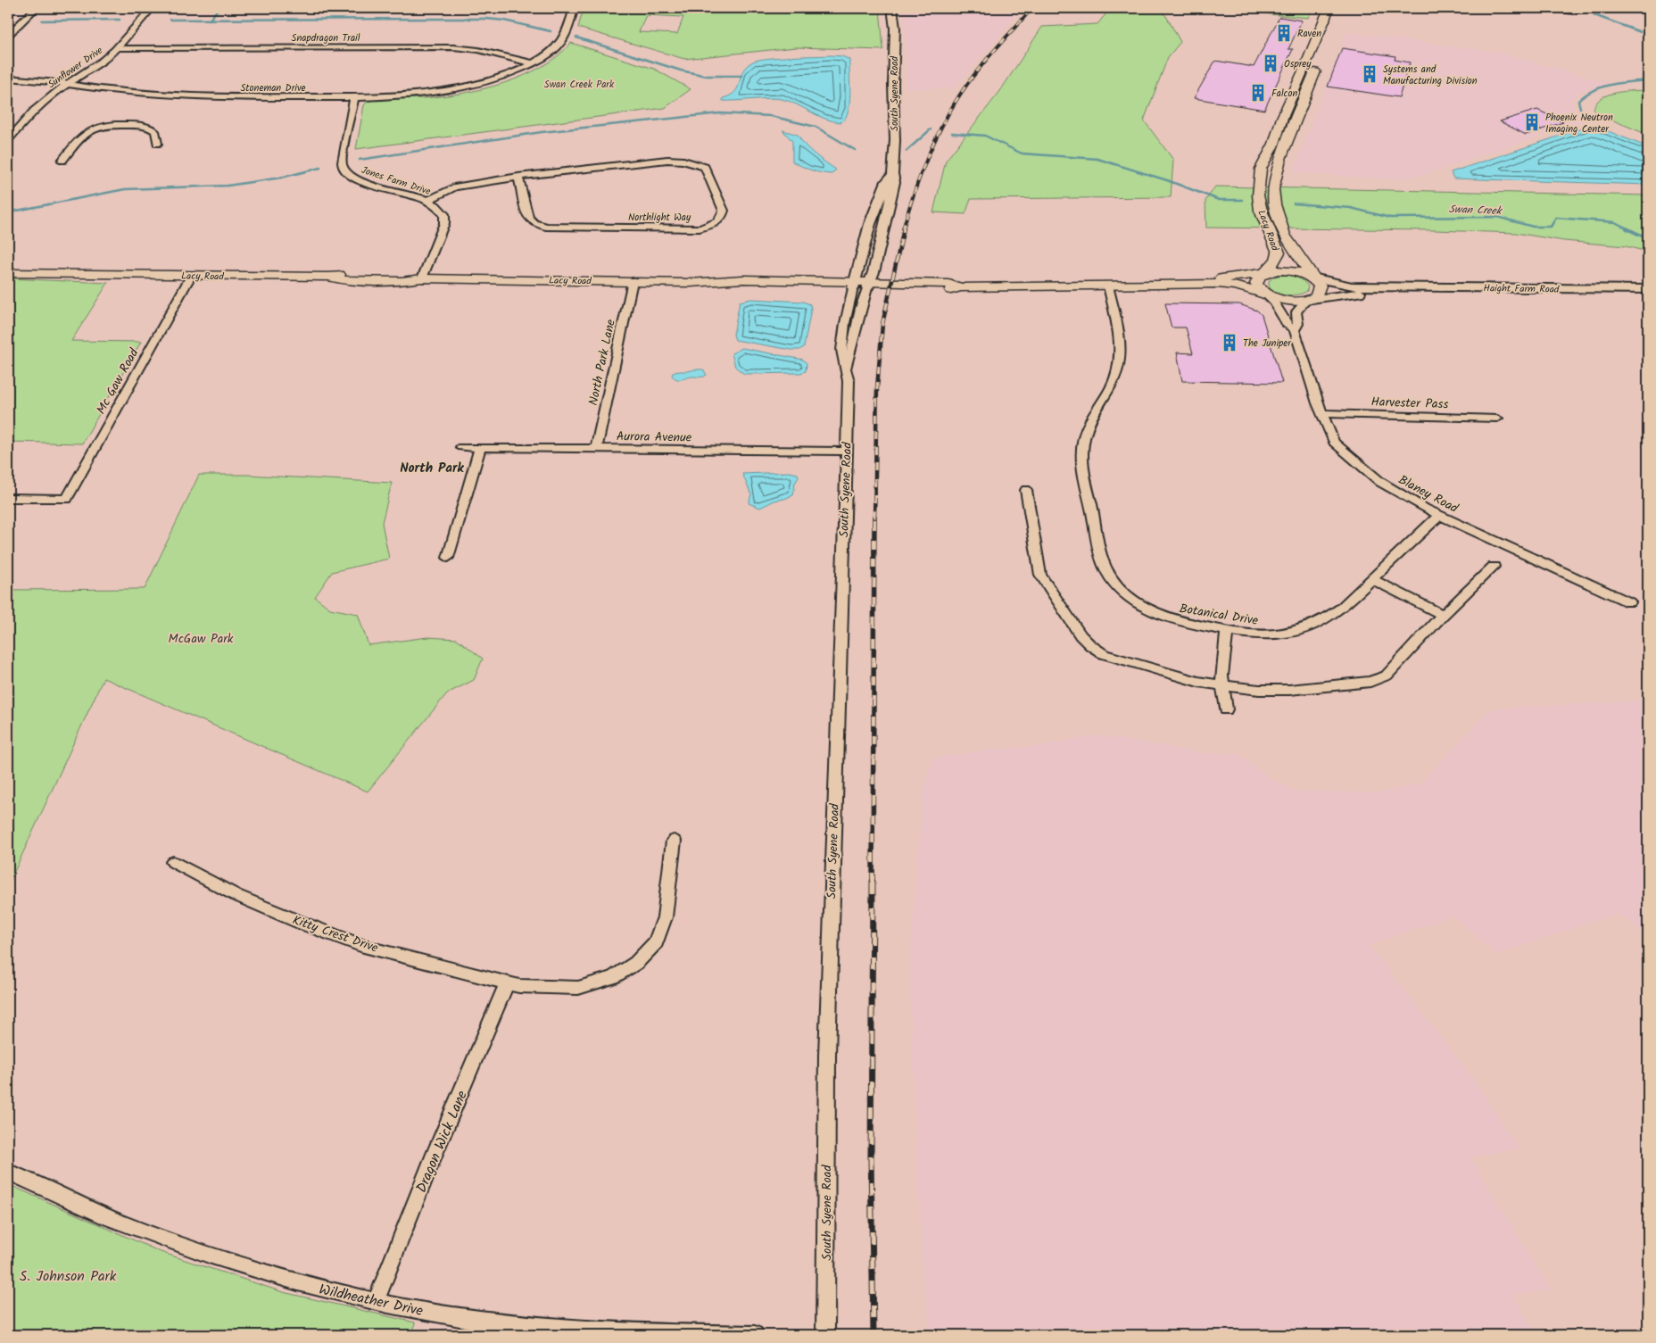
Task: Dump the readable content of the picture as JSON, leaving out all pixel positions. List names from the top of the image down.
{
  "streets": {
    "main road": ["Lacy Road"],
    "street": [
      "Snapdragon Trail",
      "Sunflower Drive",
      "Stoneman Drive",
      "South Syene Road",
      "Jones Farm Drive",
      "Northlight Way",
      "Haight Farm Road",
      "North Park Lane",
      "Mc Gaw Road",
      "Harvester Pass",
      "Aurora Avenue",
      "Blaney Road",
      "Botanical Drive",
      "Kitty Crest Drive",
      "Dragon Wick Lane",
      "Wildheather Drive"
    ]
  },
  "crossings": [
    ["Snapdragon Trail", "Sunflower Drive"],
    ["Snapdragon Trail", "Stoneman Drive"],
    ["Sunflower Drive", "Stoneman Drive"],
    ["Stoneman Drive", "Jones Farm Drive"],
    ["South Syene Road", "Lacy Road"],
    ["South Syene Road", "Aurora Avenue"],
    ["Jones Farm Drive", "Northlight Way"],
    ["Jones Farm Drive", "Lacy Road"],
    ["Lacy Road", "Haight Farm Road"],
    ["Lacy Road", "North Park Lane"],
    ["Lacy Road", "Mc Gaw Road"],
    ["Lacy Road", "Blaney Road"],
    ["Lacy Road", "Botanical Drive"],
    ["Haight Farm Road", "Blaney Road"],
    ["North Park Lane", "Aurora Avenue"],
    ["Harvester Pass", "Blaney Road"],
    ["Blaney Road", "Botanical Drive"],
    ["Kitty Crest Drive", "Dragon Wick Lane"],
    ["Dragon Wick Lane", "Wildheather Drive"]
  ],
  "districts": ["North Park"],
  "water": ["Swan Creek"],
  "parks": ["Swan Creek Park", "McGaw Park", "S. Johnson Park"],
  "places": {
    "building": [
      "Raven",
      "Osprey",
      "Systems and Manufacturing Division",
      "Falcon",
      "Phoenix Neutron Imaging Center",
      "The Juniper"
    ]
  }
}
